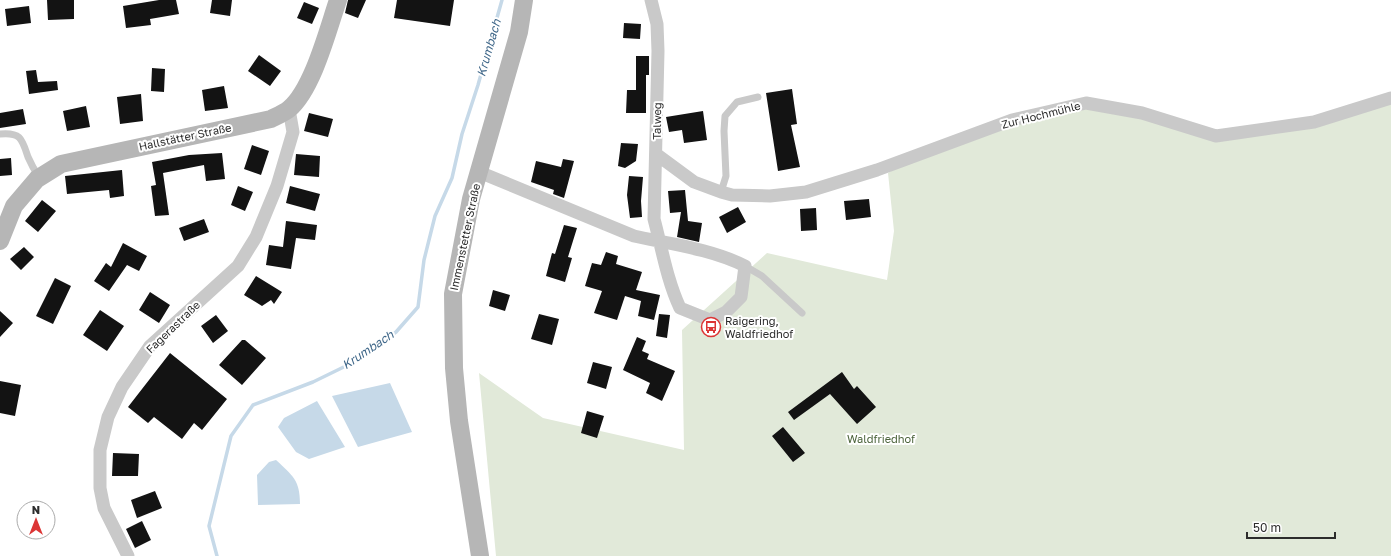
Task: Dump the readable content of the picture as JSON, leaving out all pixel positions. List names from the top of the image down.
{
  "streets": {
    "main road": ["Hallstätter Straße", "Immenstetter Straße"],
    "street": ["Zur Hochmühle", "Talweg", "Fagerastraße"]
  },
  "crossings": [
    ["Zur Hochmühle", "Talweg"],
    ["Hallstätter Straße", "Fagerastraße"]
  ],
  "water": ["Krumbach"],
  "parks": ["Waldfriedhof"],
  "places": {
    "bus stop": ["Raigering, Waldfriedhof"]
  },
  "scale_bar": "50 m",
  "north": "top"
}
